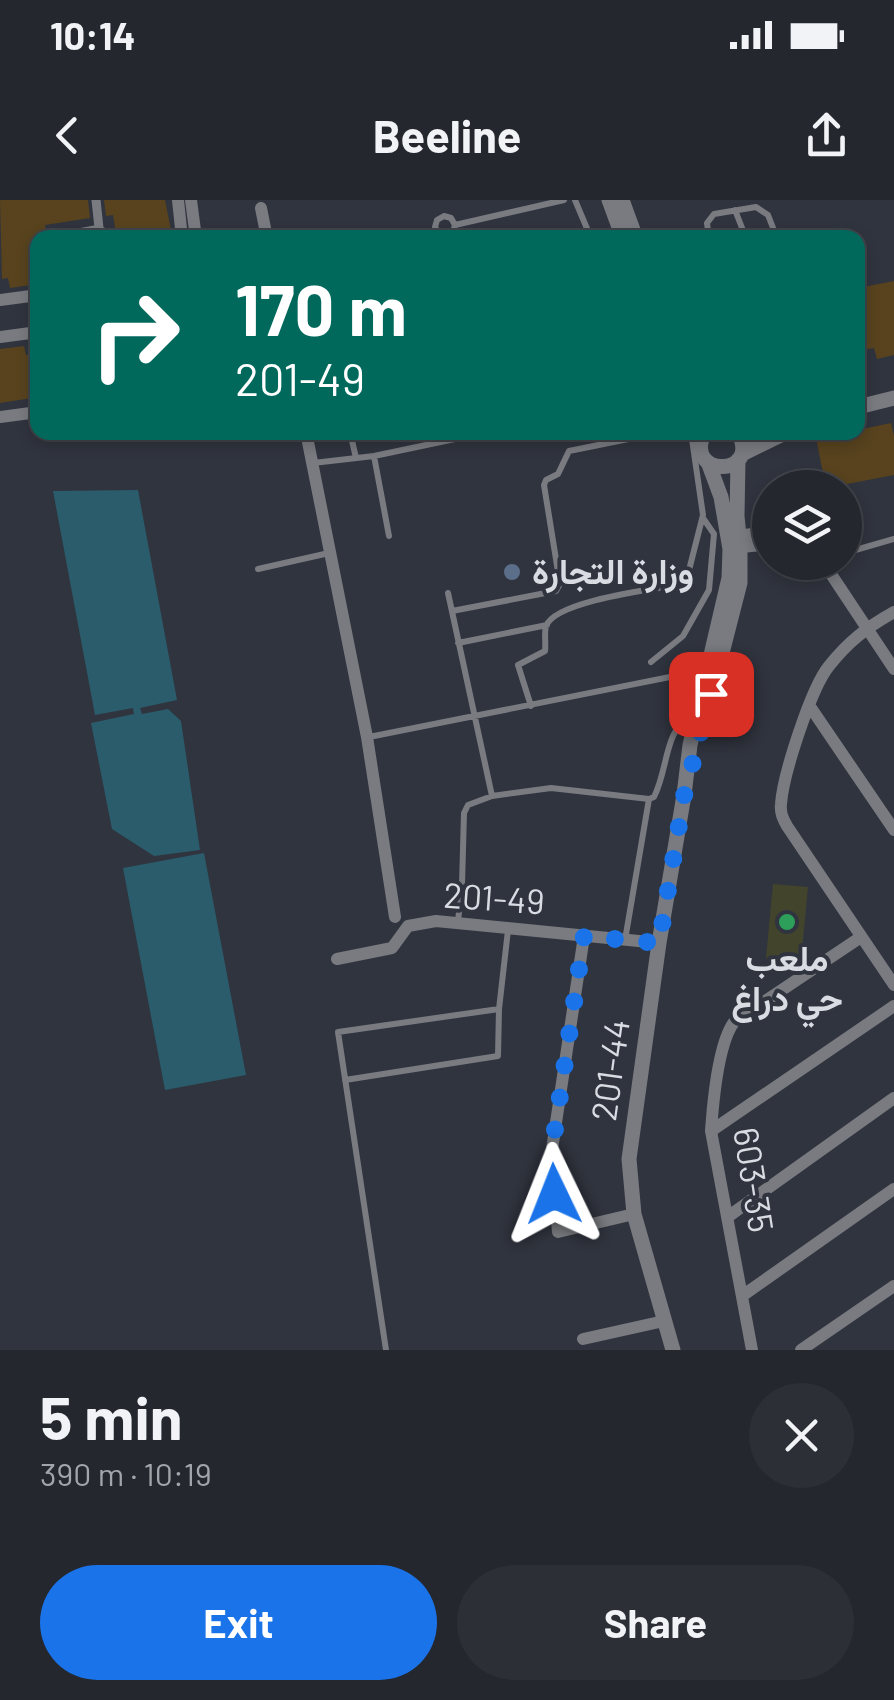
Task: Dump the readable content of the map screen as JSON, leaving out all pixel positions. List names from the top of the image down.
{
  "streets": {
    "street": ["201-49", "201-44", "603-35"]
  },
  "crossings": [
    ["201-49", "201-44"]
  ],
  "places": ["وزارة التجارة", "ملعب حي دراغ"],
  "page": {
    "status": "10:14",
    "header": "Beeline",
    "turn": ["170 m", "201-49"],
    "heading": ["5 min", "390 m · 10:19"],
    "buttons": ["Exit", "Share"]
  }
}
